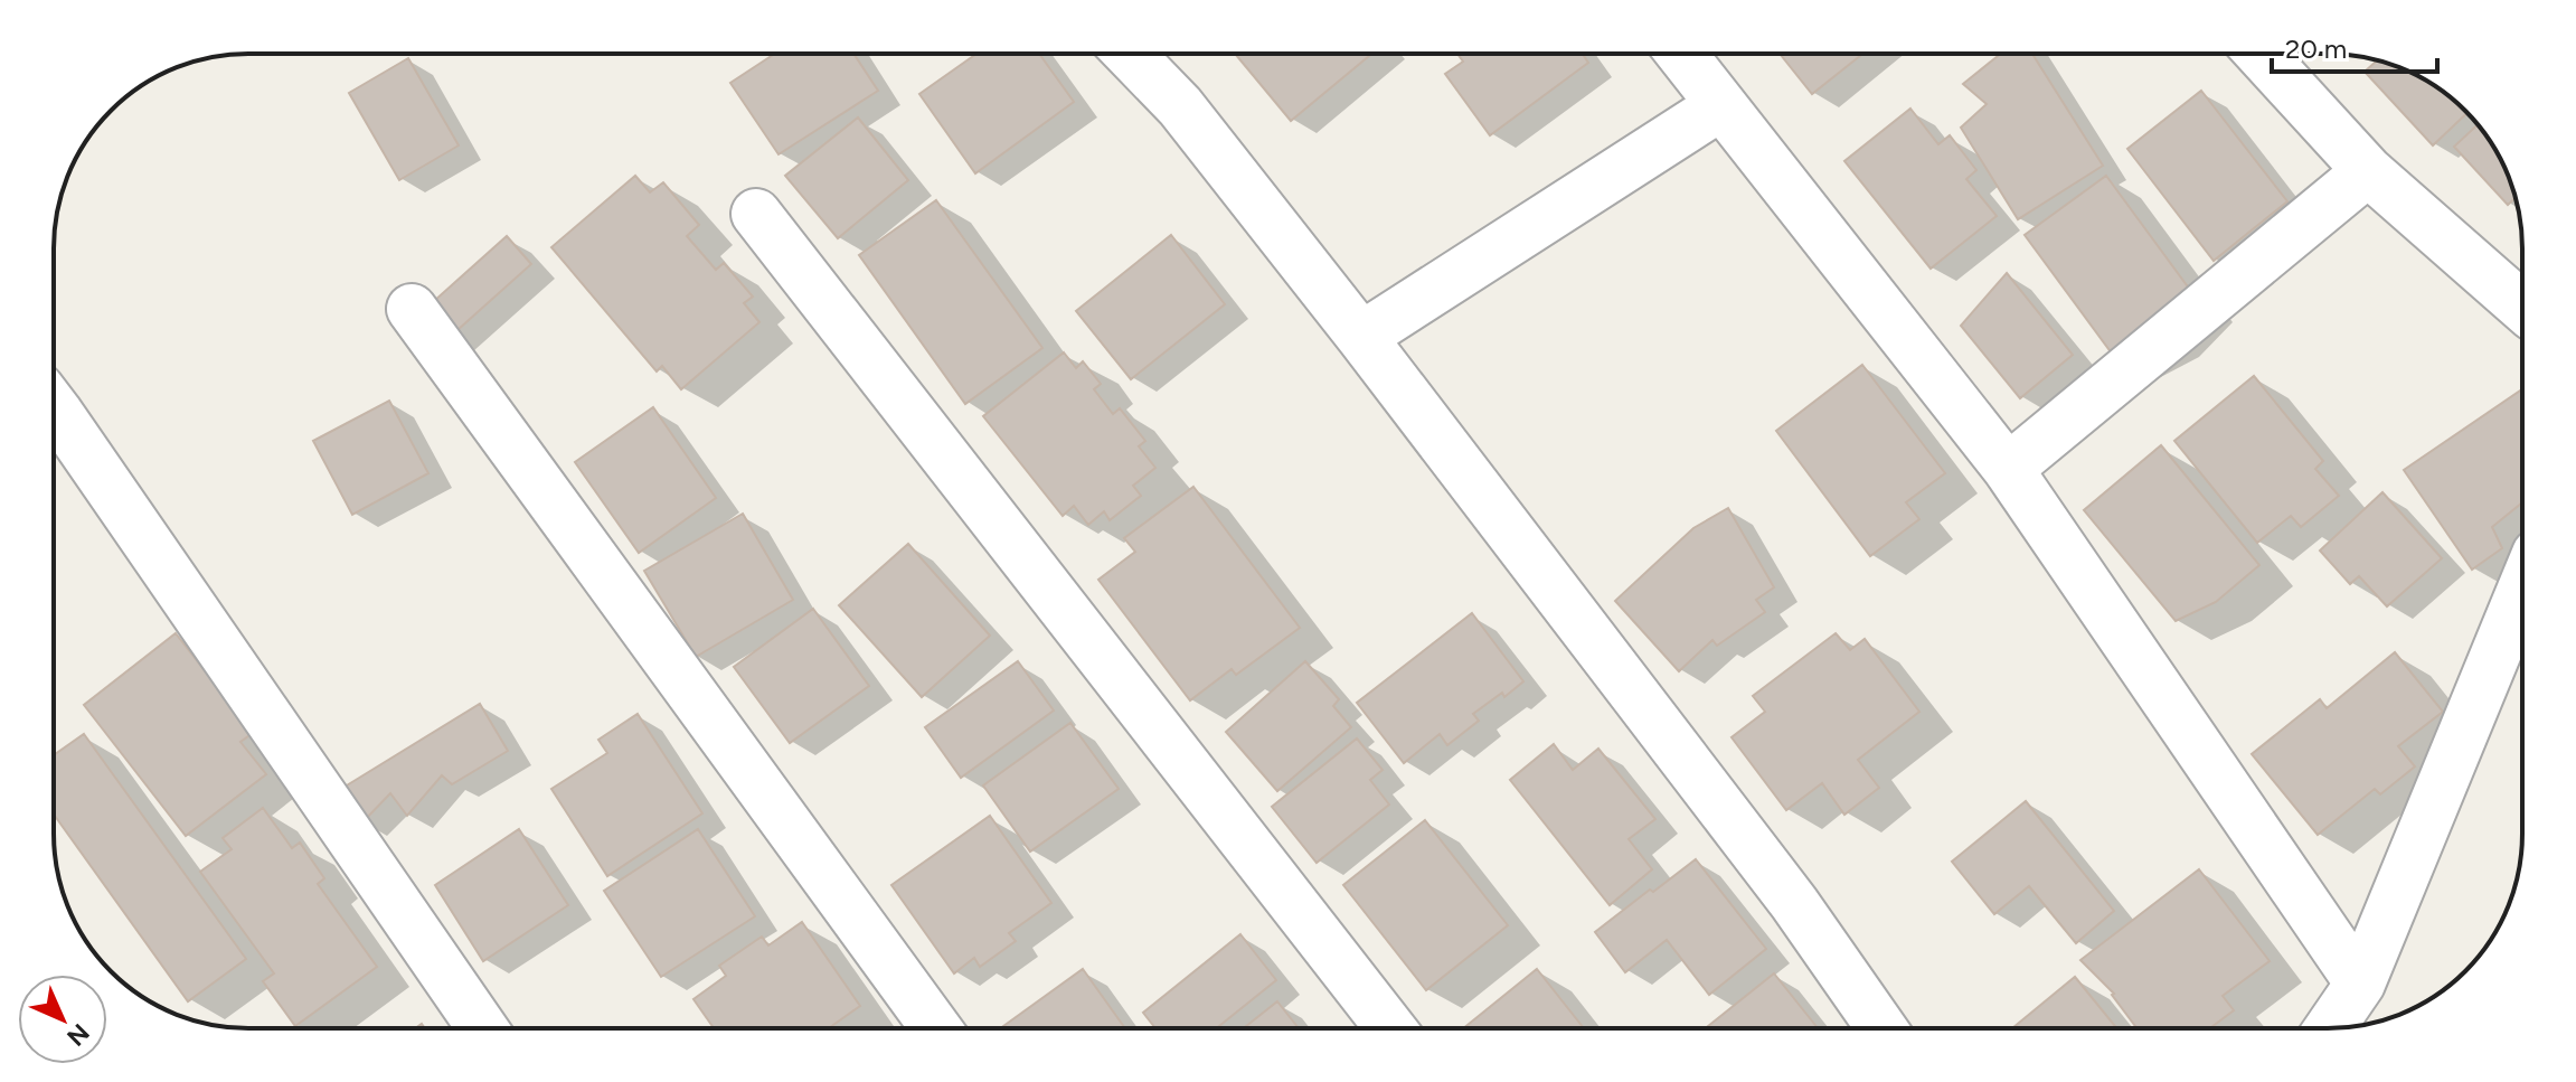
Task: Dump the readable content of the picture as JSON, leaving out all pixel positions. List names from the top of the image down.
{
  "scale_bar": "20 m",
  "north": "bottom right"
}
